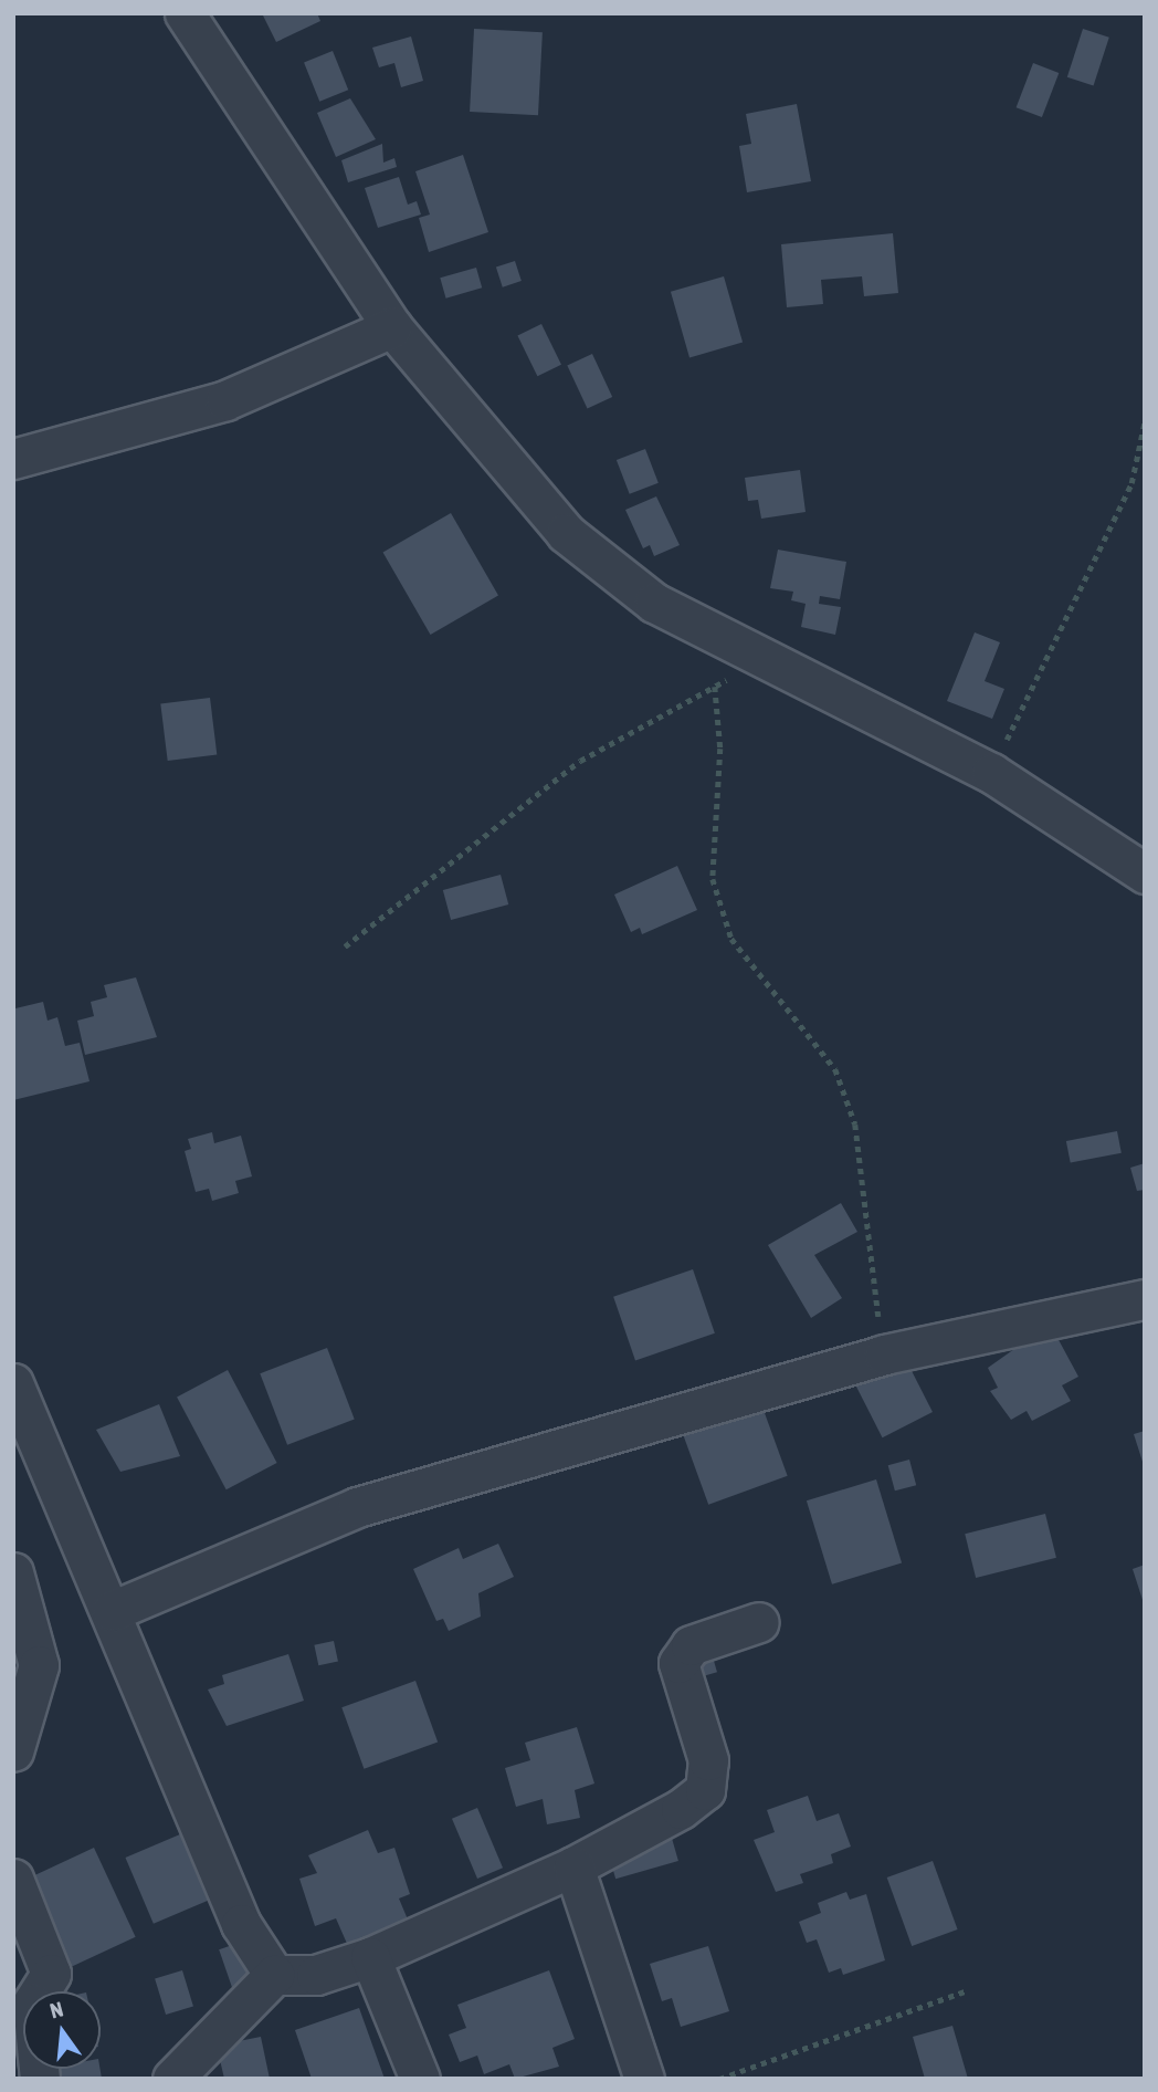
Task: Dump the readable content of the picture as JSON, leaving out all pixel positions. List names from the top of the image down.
{
  "north": "top"
}
